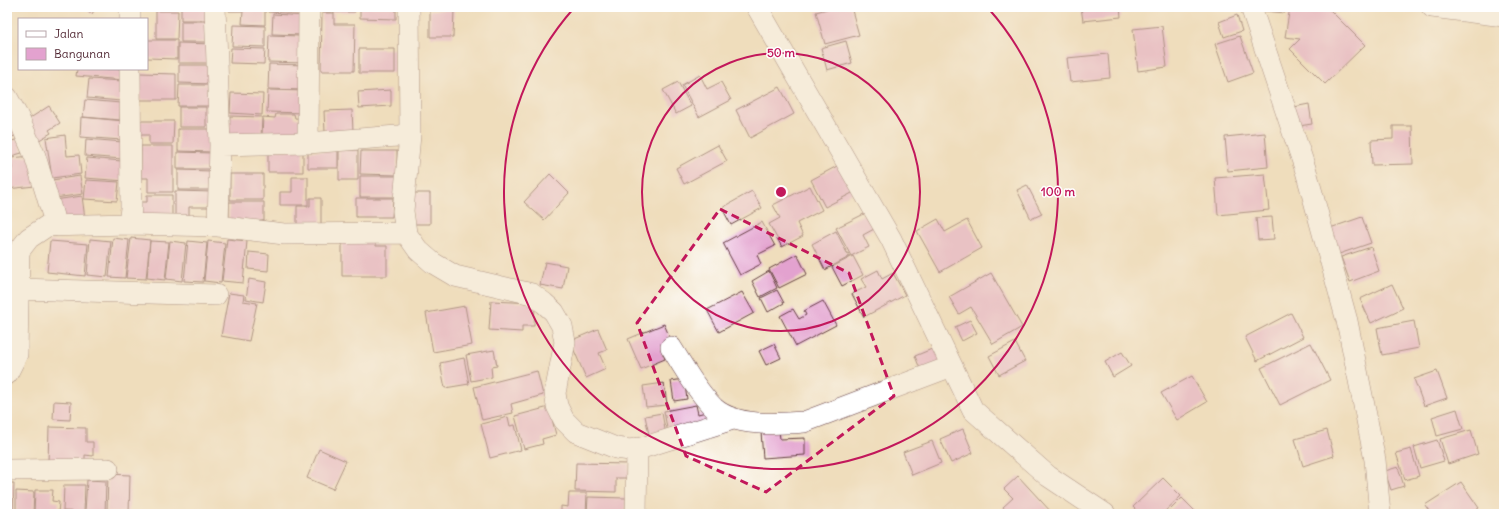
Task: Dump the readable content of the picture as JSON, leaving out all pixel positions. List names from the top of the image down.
{
  "legend": ["Jalan", "Bangunan"],
  "rings": ["50 m", "100 m"]
}
